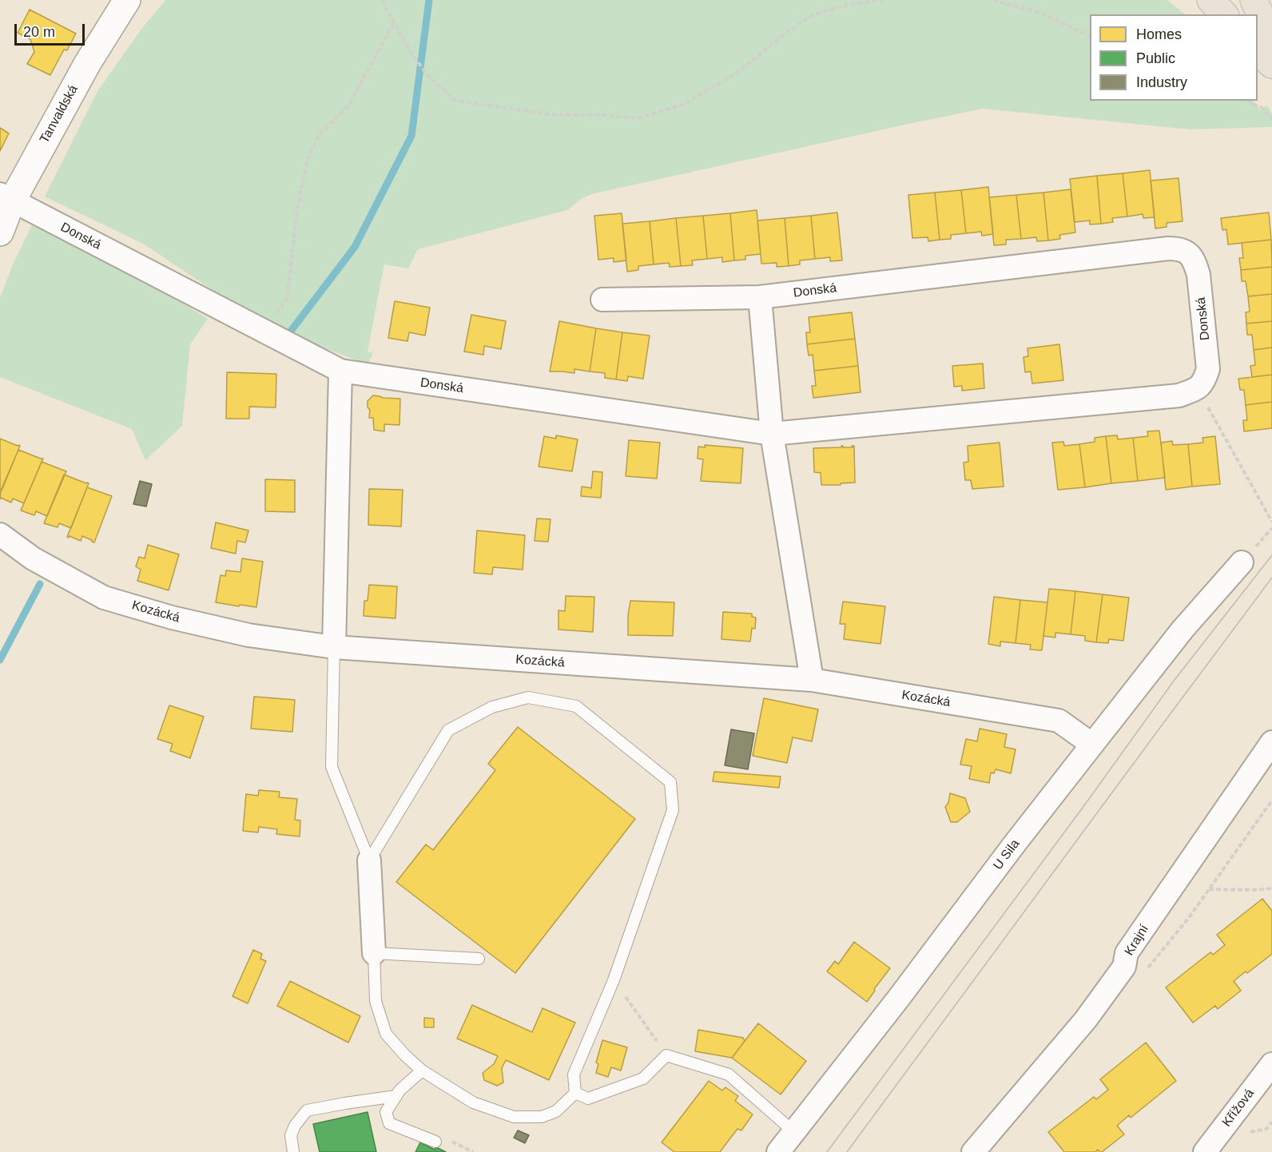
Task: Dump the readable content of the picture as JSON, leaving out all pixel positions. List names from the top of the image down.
{
  "streets": {
    "main road": ["Tanvaldská"],
    "street": [
      "Donská",
      "Kozácká",
      "U Sila",
      "Krajní",
      "Křížová"
    ]
  },
  "crossings": [
    ["Tanvaldská", "Donská"],
    ["Kozácká", "U Sila"]
  ],
  "legend": ["Homes", "Public", "Industry"],
  "scale_bar": "20 m"
}
